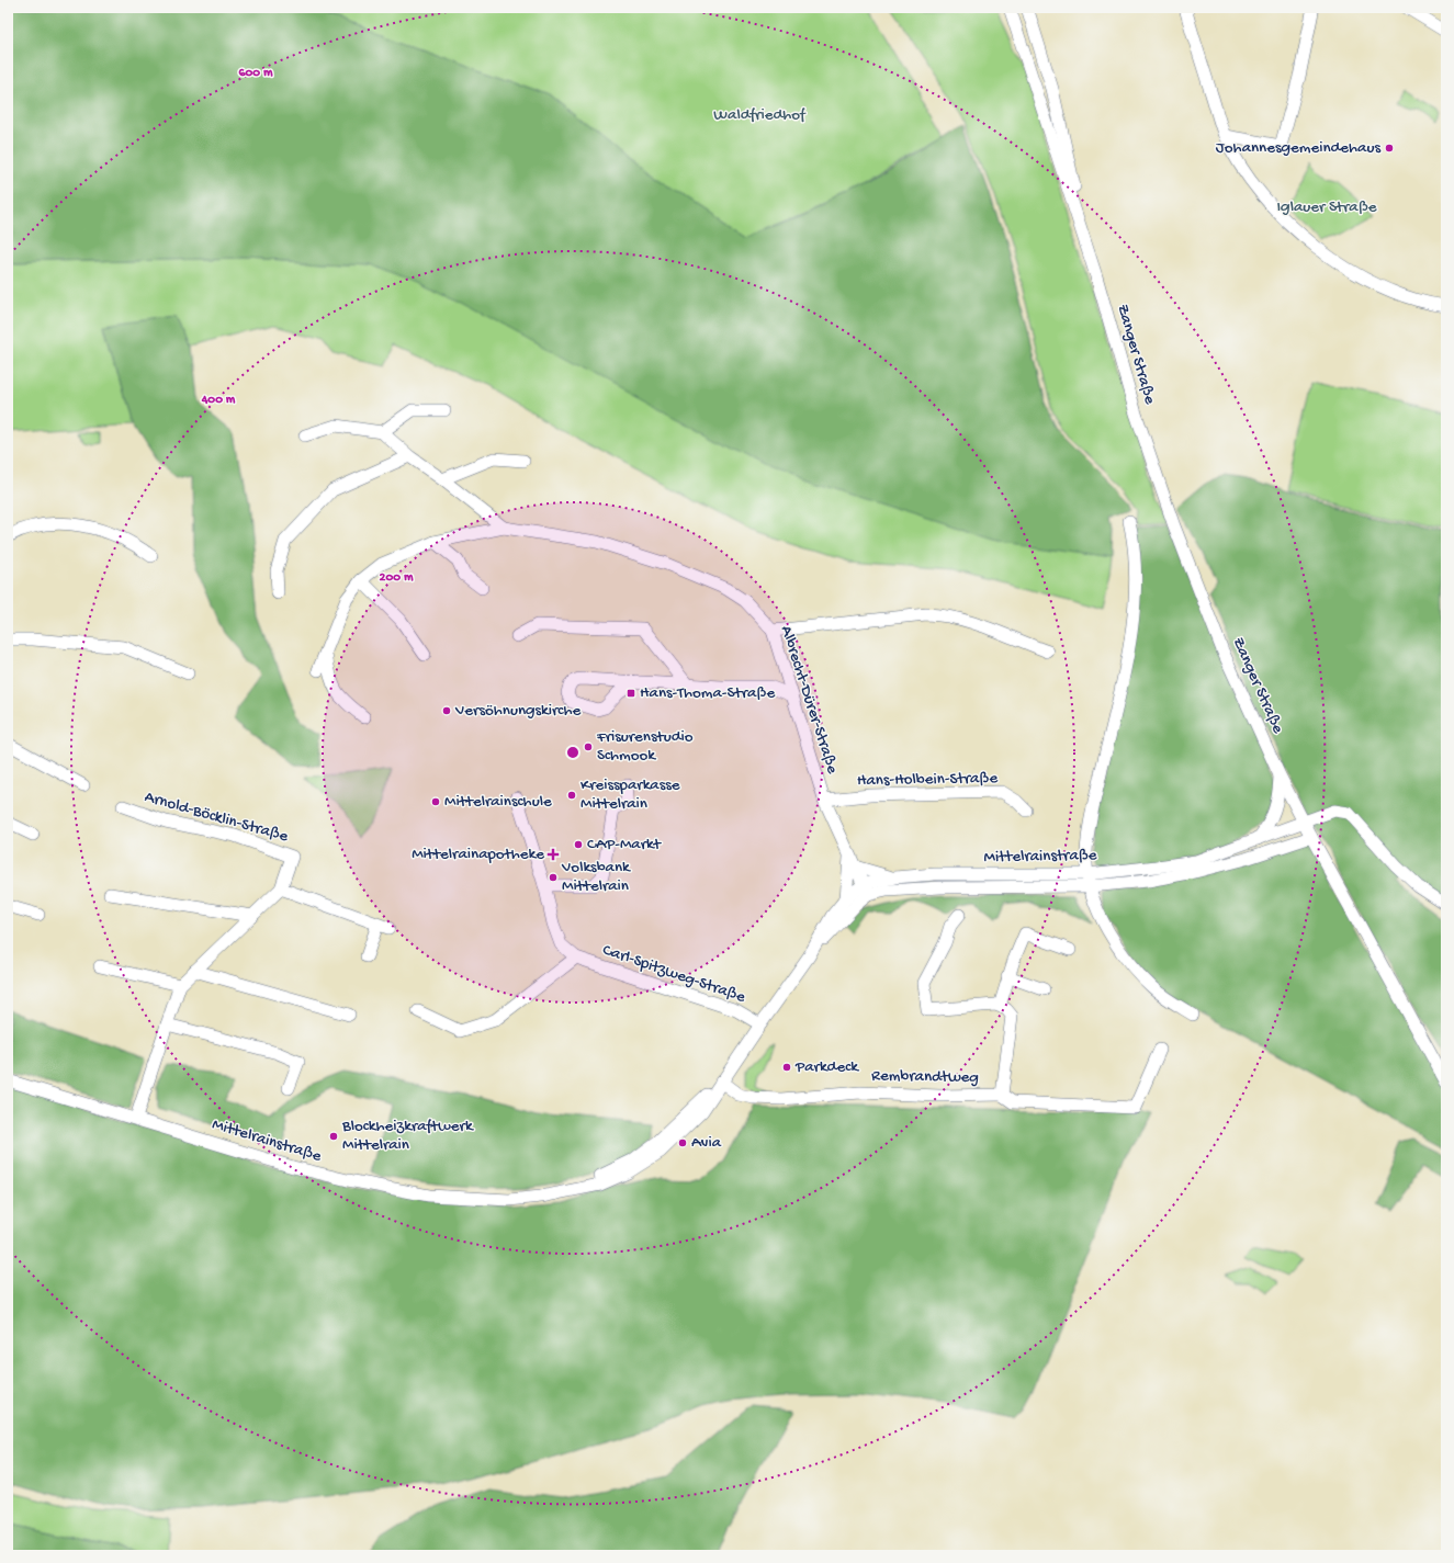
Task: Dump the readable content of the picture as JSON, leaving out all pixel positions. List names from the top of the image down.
{
  "streets": {
    "street": [
      "Zanger Straße",
      "Albrecht-Dürer-Straße",
      "Hans-Holbein-Straße",
      "Arnold-Böcklin-Straße",
      "Mittelrainstraße",
      "Carl-Spitzweg-Straße",
      "Rembrandtweg"
    ]
  },
  "crossings": [
    ["Zanger Straße", "Mittelrainstraße"],
    ["Albrecht-Dürer-Straße", "Hans-Holbein-Straße"],
    ["Albrecht-Dürer-Straße", "Mittelrainstraße"],
    ["Arnold-Böcklin-Straße", "Mittelrainstraße"],
    ["Mittelrainstraße", "Carl-Spitzweg-Straße"],
    ["Mittelrainstraße", "Rembrandtweg"]
  ],
  "parks": ["Waldfriedhof", "Iglauer Straße"],
  "places": {
    "other": [
      "Johannesgemeindehaus",
      "Versöhnungskirche",
      "Frisurenstudio Schmook",
      "Kreissparkasse Mittelrain",
      "Mittelrainschule",
      "CAP-Markt",
      "Volksbank Mittelrain",
      "Parkdeck",
      "Blockheizkraftwerk Mittelrain",
      "Avia"
    ],
    "transit": ["Hans-Thoma-Straße"],
    "health": ["Mittelrainapotheke"]
  },
  "rings": ["600 m", "400 m", "200 m"]
}
